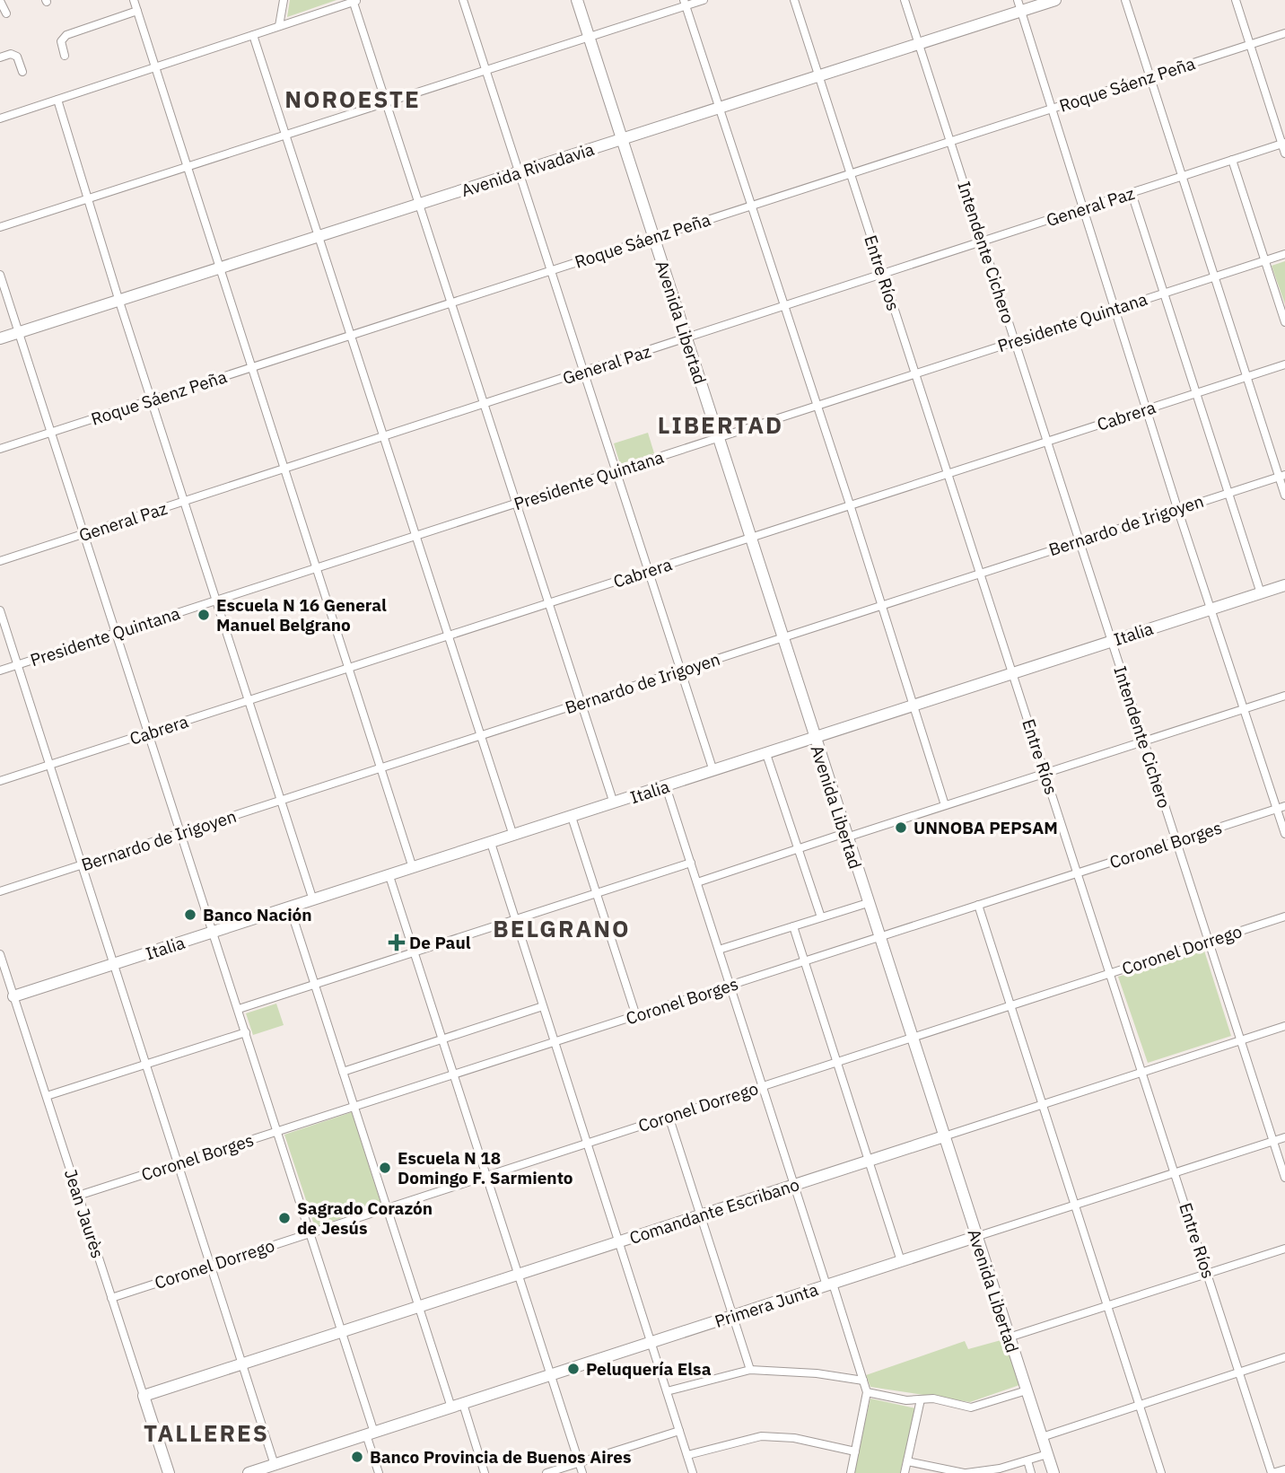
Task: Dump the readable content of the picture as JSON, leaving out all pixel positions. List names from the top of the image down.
{
  "streets": {
    "main road": [
      "Avenida Rivadavia",
      "Avenida Libertad",
      "Italia",
      "Comandante Escribano",
      "Jean Jaurès",
      "Primera Junta"
    ],
    "street": [
      "Roque Sáenz Peña",
      "General Paz",
      "Intendente Cichero",
      "Entre Ríos",
      "Presidente Quintana",
      "Cabrera",
      "Bernardo de Irigoyen",
      "Coronel Borges",
      "Coronel Dorrego"
    ]
  },
  "crossings": [
    ["Roque Sáenz Peña", "Intendente Cichero"],
    ["Roque Sáenz Peña", "Entre Ríos"],
    ["Roque Sáenz Peña", "Avenida Libertad"],
    ["Avenida Rivadavia", "Intendente Cichero"],
    ["Avenida Rivadavia", "Entre Ríos"],
    ["Avenida Rivadavia", "Avenida Libertad"],
    ["General Paz", "Intendente Cichero"],
    ["General Paz", "Entre Ríos"],
    ["General Paz", "Avenida Libertad"],
    ["Intendente Cichero", "Presidente Quintana"],
    ["Intendente Cichero", "Cabrera"],
    ["Intendente Cichero", "Bernardo de Irigoyen"],
    ["Intendente Cichero", "Italia"],
    ["Intendente Cichero", "Coronel Borges"],
    ["Intendente Cichero", "Coronel Dorrego"],
    ["Intendente Cichero", "Comandante Escribano"],
    ["Intendente Cichero", "Primera Junta"],
    ["Entre Ríos", "Presidente Quintana"],
    ["Entre Ríos", "Cabrera"],
    ["Entre Ríos", "Bernardo de Irigoyen"],
    ["Entre Ríos", "Italia"],
    ["Entre Ríos", "Coronel Borges"],
    ["Entre Ríos", "Coronel Dorrego"],
    ["Entre Ríos", "Comandante Escribano"],
    ["Entre Ríos", "Primera Junta"],
    ["Avenida Libertad", "Presidente Quintana"],
    ["Avenida Libertad", "Cabrera"],
    ["Avenida Libertad", "Bernardo de Irigoyen"],
    ["Avenida Libertad", "Italia"],
    ["Avenida Libertad", "Coronel Borges"],
    ["Avenida Libertad", "Coronel Dorrego"],
    ["Avenida Libertad", "Comandante Escribano"],
    ["Avenida Libertad", "Primera Junta"],
    ["Italia", "Jean Jaurès"],
    ["Coronel Borges", "Jean Jaurès"],
    ["Coronel Dorrego", "Jean Jaurès"],
    ["Comandante Escribano", "Jean Jaurès"]
  ],
  "districts": [
    "NOROESTE",
    "LIBERTAD",
    "BELGRANO",
    "TALLERES"
  ],
  "places": {
    "other": [
      "Escuela N 16 General Manuel Belgrano",
      "UNNOBA PEPSAM",
      "Banco Nación",
      "Escuela N 18 Domingo F. Sarmiento",
      "Sagrado Corazón de Jesús",
      "Peluquería Elsa",
      "Banco Provincia de Buenos Aires"
    ],
    "health": ["De Paul"]
  }
}
